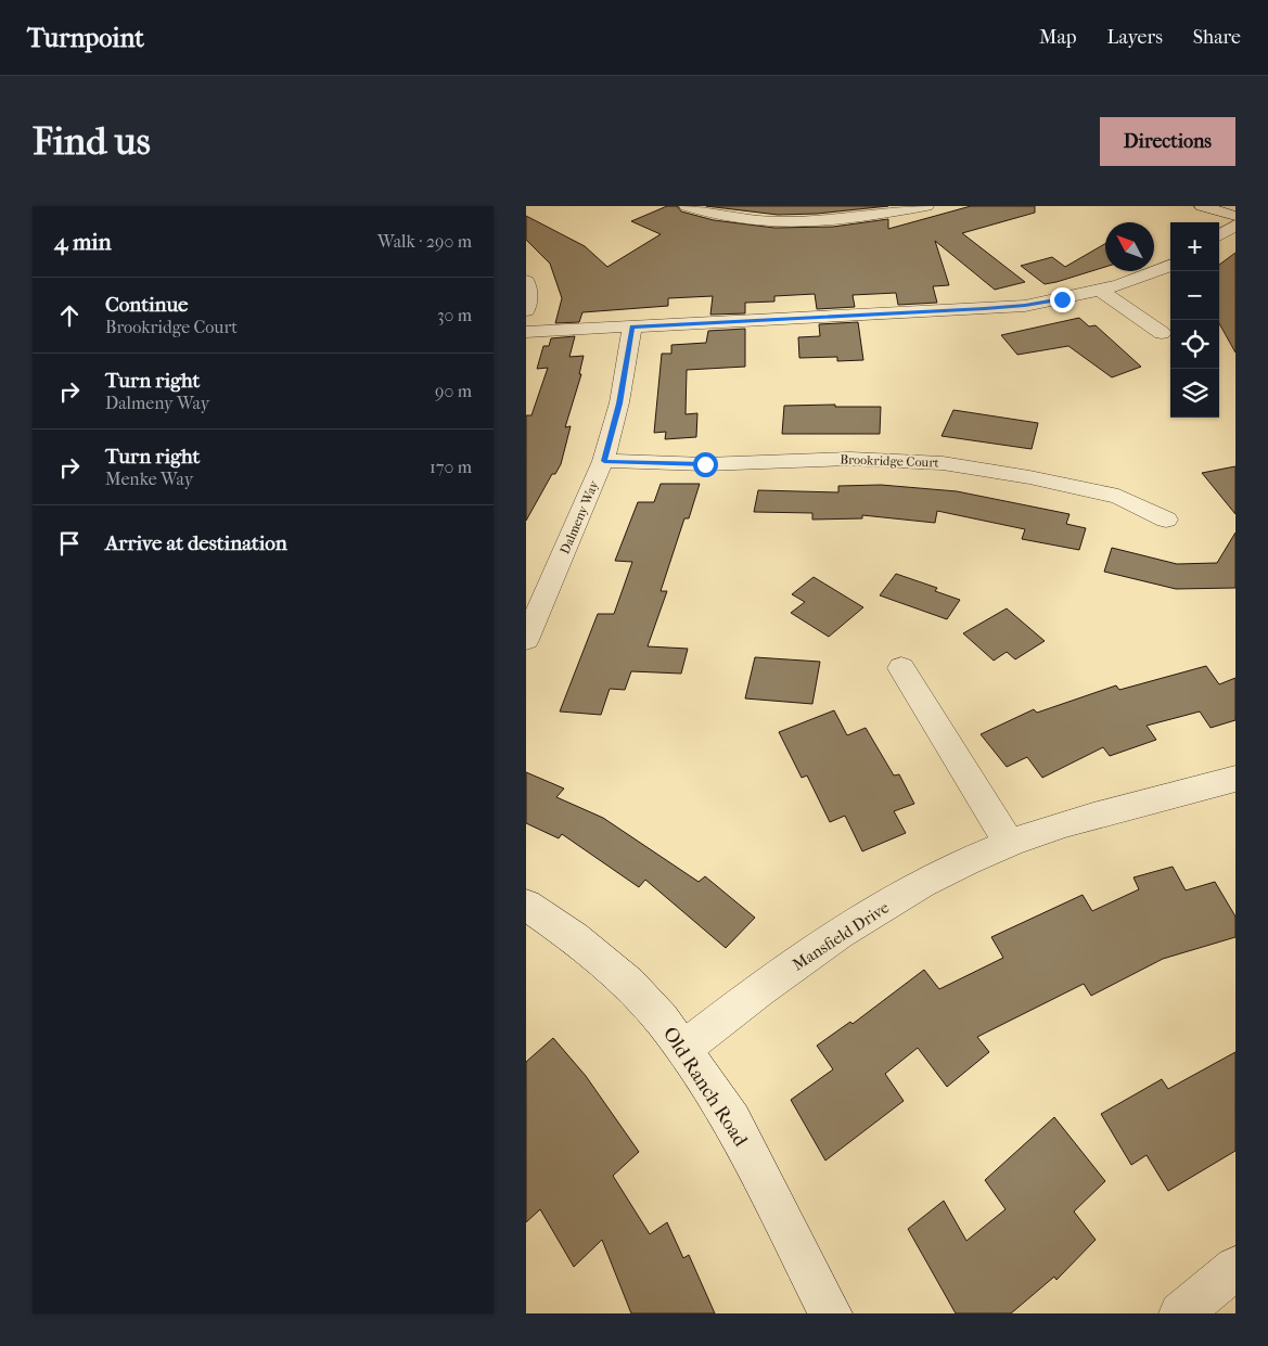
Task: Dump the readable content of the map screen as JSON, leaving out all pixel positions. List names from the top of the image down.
{
  "streets": {
    "street": [
      "Brookridge Court",
      "Dalmeny Way",
      "Mansfield Drive",
      "Old Ranch Road"
    ]
  },
  "crossings": [
    ["Brookridge Court", "Dalmeny Way"],
    ["Mansfield Drive", "Old Ranch Road"]
  ],
  "north": "top left",
  "page": {
    "header": "Turnpoint",
    "nav": ["Map", "Layers", "Share"],
    "buttons": "Directions",
    "title": "Find us",
    "heading": ["4 min", "Walk · 290 m"],
    "map_buttons": ["+", "−"],
    "list": [
      ["Continue", "Brookridge Court", "30 m"],
      ["Turn right", "Dalmeny Way", "90 m"],
      ["Turn right", "Menke Way", "170 m"],
      "Arrive at destination"
    ]
  }
}
